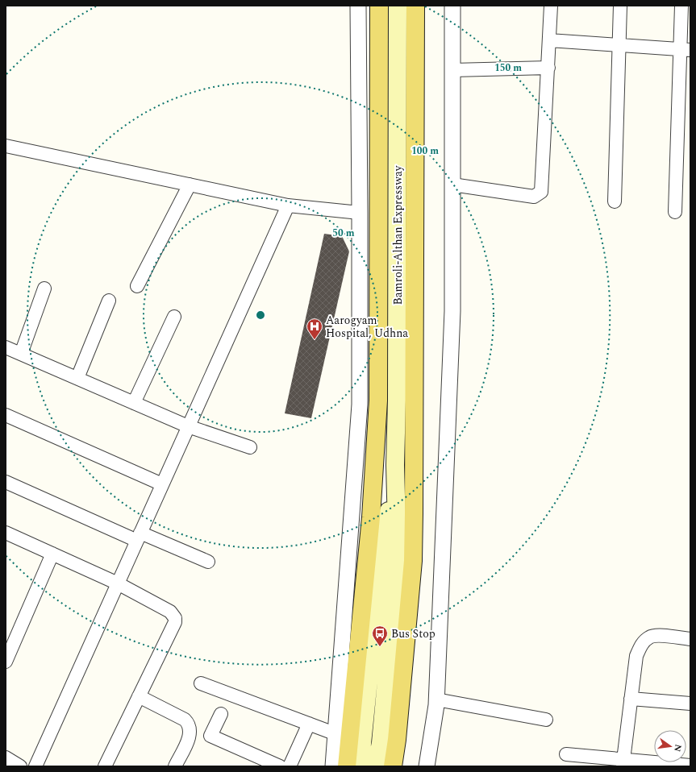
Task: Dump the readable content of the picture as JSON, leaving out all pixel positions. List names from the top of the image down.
{
  "streets": {
    "main road": ["Bamroli-Althan Expressway"]
  },
  "places": {
    "hospital": ["Aarogyam Hospital, Udhna"],
    "bus stop": ["Bus Stop"]
  },
  "north": "right",
  "rings": ["150 m", "100 m", "50 m"]
}
